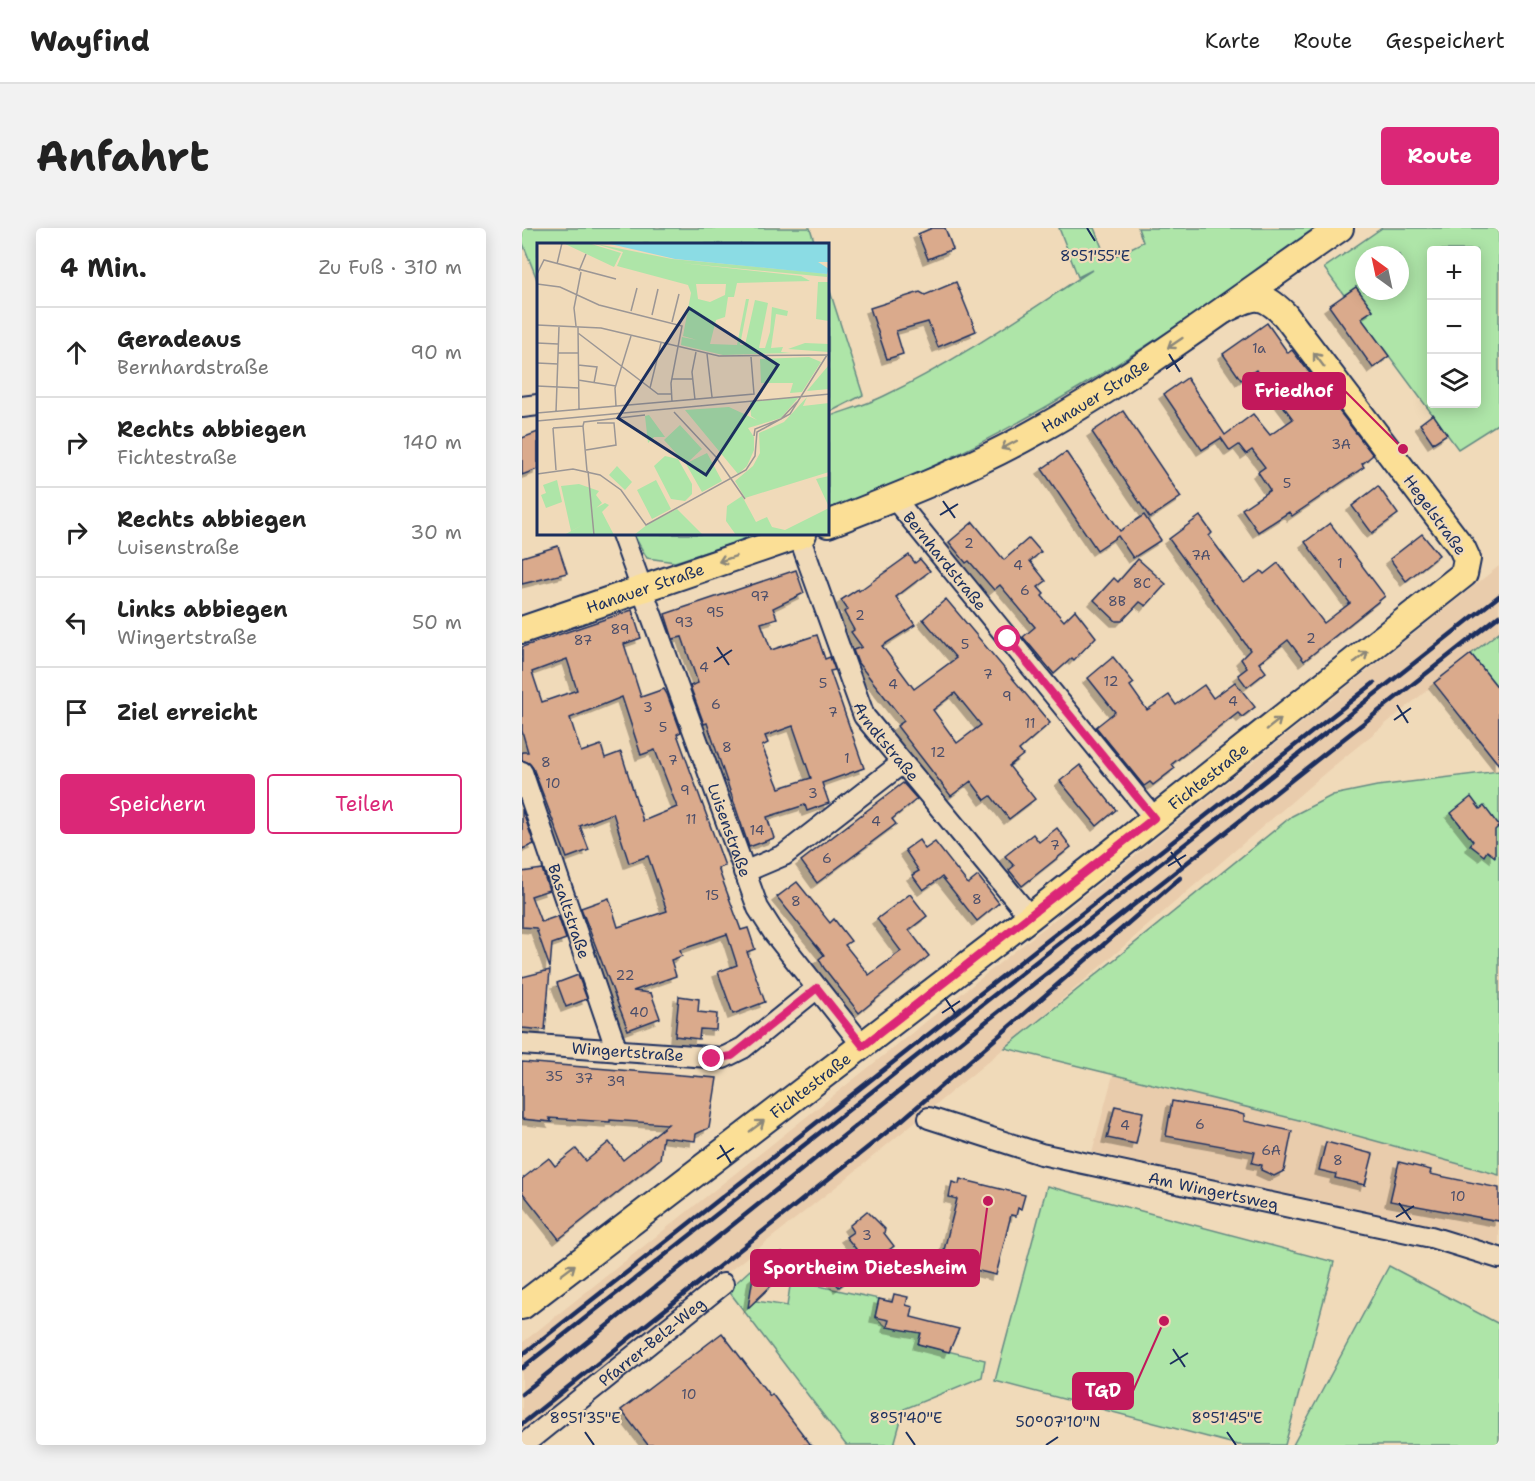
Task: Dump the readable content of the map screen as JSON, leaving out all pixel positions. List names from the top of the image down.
{
  "streets": {
    "main road": ["Hanauer Straße", "Hegelstraße", "Fichtestraße"],
    "street": [
      "Bernhardstraße",
      "Arndtstraße",
      "Luisenstraße",
      "Basaltstraße",
      "Wingertstraße",
      "Am Wingertsweg",
      "Pfarrer-Belz-Weg"
    ]
  },
  "crossings": [
    ["Hanauer Straße", "Hegelstraße"],
    ["Hanauer Straße", "Bernhardstraße"],
    ["Hanauer Straße", "Luisenstraße"],
    ["Hegelstraße", "Fichtestraße"],
    ["Bernhardstraße", "Fichtestraße"],
    ["Arndtstraße", "Fichtestraße"],
    ["Fichtestraße", "Luisenstraße"],
    ["Luisenstraße", "Wingertstraße"],
    ["Basaltstraße", "Wingertstraße"]
  ],
  "one_way": ["Hanauer Straße", "Hegelstraße", "Fichtestraße"],
  "places": ["Friedhof", "Sportheim Dietesheim", "TGD"],
  "house_numbers": [
    "1a",
    "3A",
    "5",
    "2",
    "7A",
    "1",
    "4",
    "8C",
    "6",
    "97",
    "8B",
    "95",
    "2",
    "93",
    "89",
    "2",
    "87",
    "5",
    "4",
    "7",
    "12",
    "5",
    "4",
    "9",
    "4",
    "6",
    "3",
    "7",
    "11",
    "5",
    "8",
    "12",
    "1",
    "7",
    "8",
    "10",
    "9",
    "3",
    "11",
    "4",
    "14",
    "7",
    "6",
    "15",
    "8",
    "8",
    "22",
    "40",
    "35",
    "37",
    "39",
    "6",
    "4",
    "6A",
    "8",
    "10",
    "3",
    "10"
  ],
  "north": "top left",
  "page": {
    "header": "Wayfind",
    "nav": ["Karte", "Route", "Gespeichert"],
    "buttons": [
      "Route",
      ["Speichern", "Teilen"]
    ],
    "title": "Anfahrt",
    "heading": ["4 Min.", "Zu Fuß · 310 m"],
    "map_buttons": ["+", "−"],
    "list": [
      ["Geradeaus", "Bernhardstraße", "90 m"],
      ["Rechts abbiegen", "Fichtestraße", "140 m"],
      ["Rechts abbiegen", "Luisenstraße", "30 m"],
      ["Links abbiegen", "Wingertstraße", "50 m"],
      "Ziel erreicht"
    ]
  },
  "coordinates": [
    "8°51'55\"E",
    "8°51'35\"E",
    "8°51'40\"E",
    "8°51'45\"E",
    "50°07'10\"N"
  ]
}
